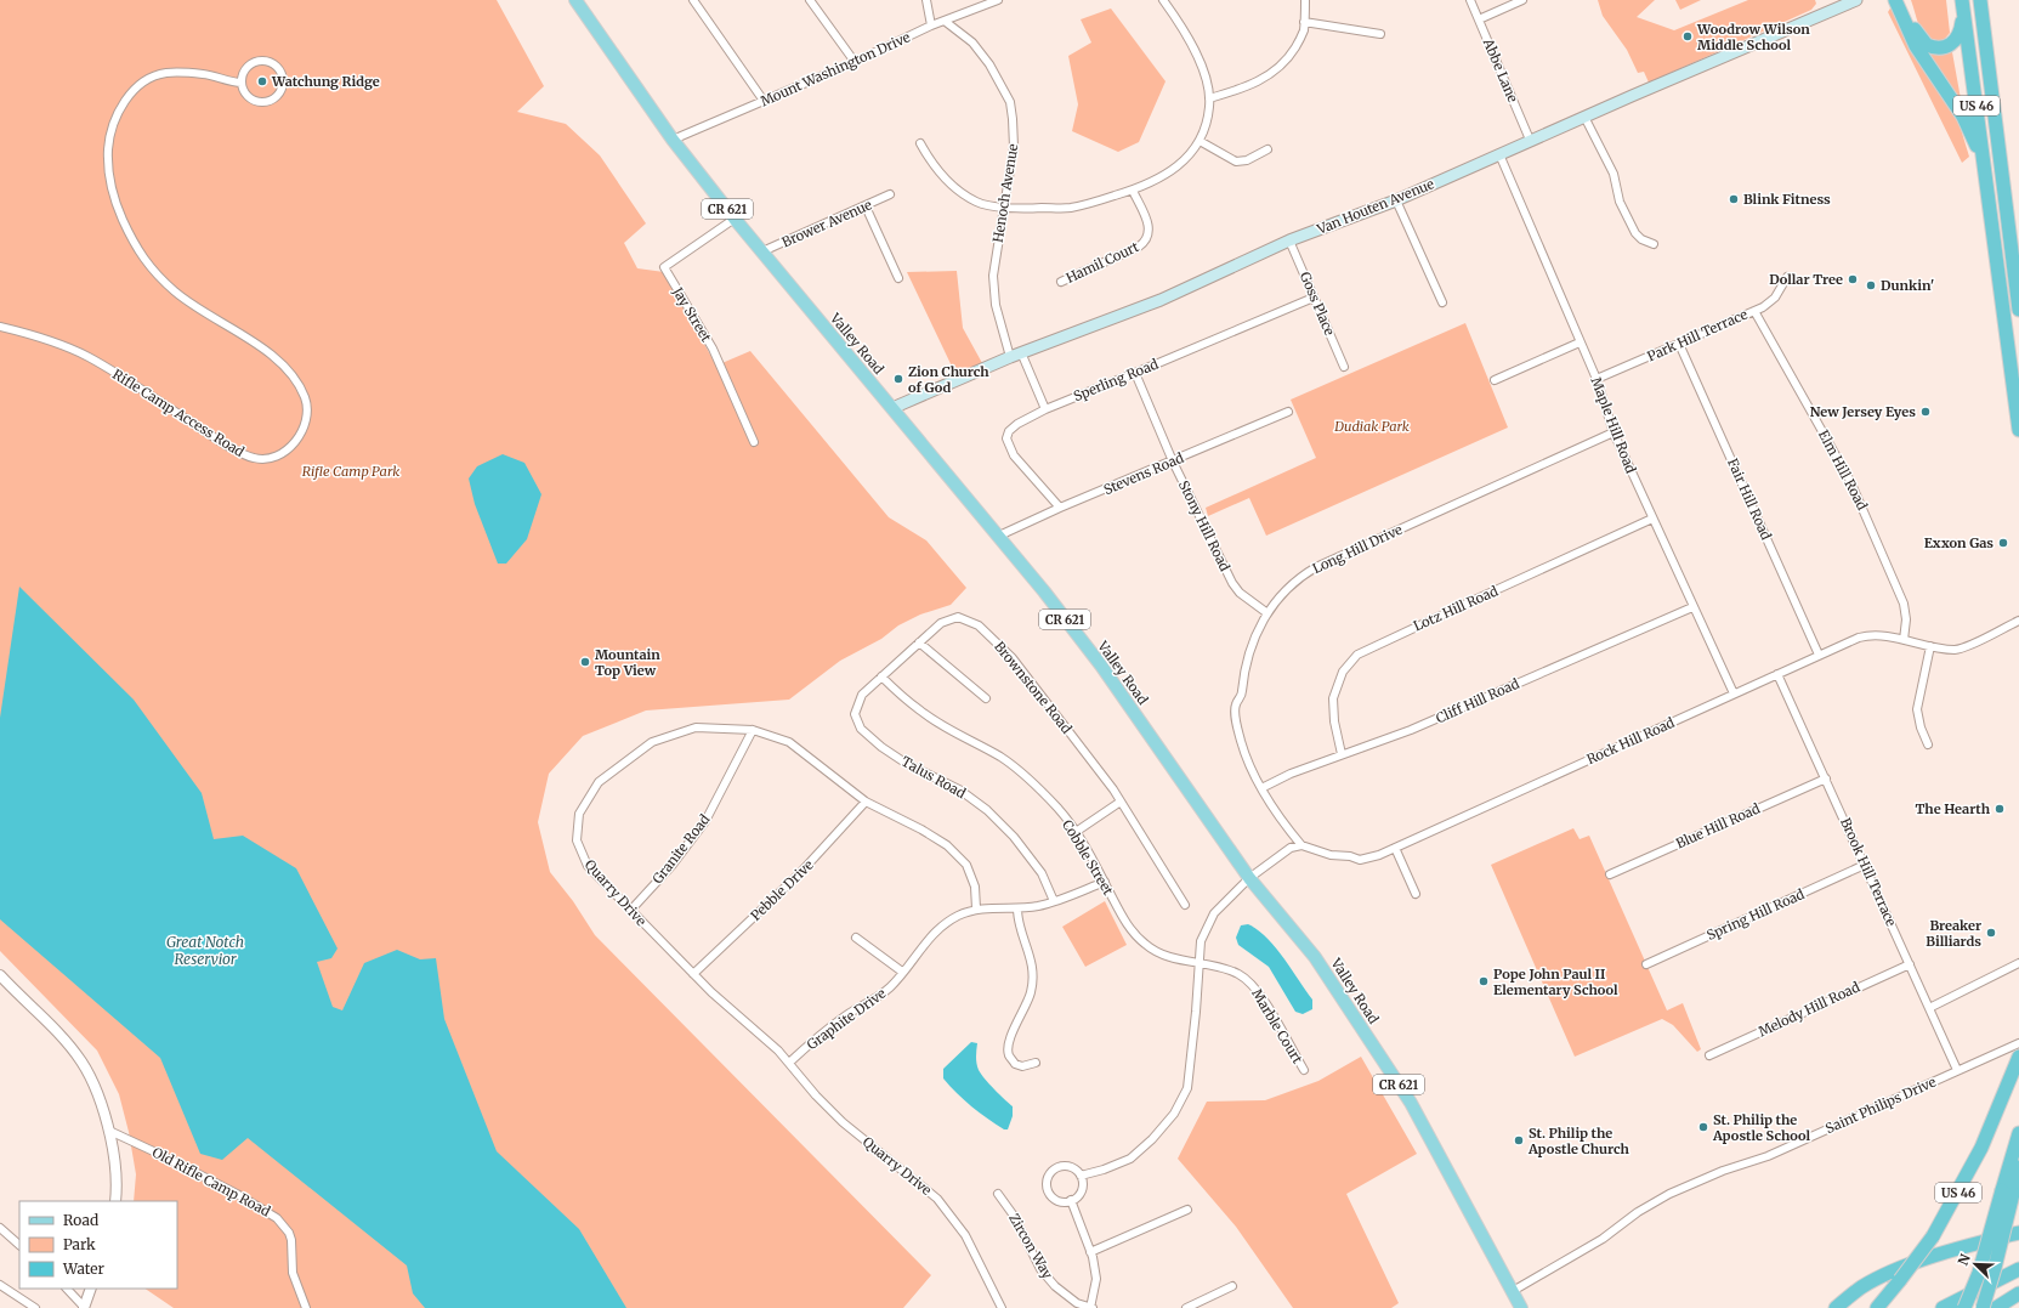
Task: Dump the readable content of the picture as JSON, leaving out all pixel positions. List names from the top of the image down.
{
  "streets": {
    "highway": ["US 46"],
    "main road": ["Van Houten Avenue", "CR 621", "Valley Road"],
    "street": [
      "Mount Washington Drive",
      "Abbe Lane",
      "Henoch Avenue",
      "Brower Avenue",
      "Hamil Court",
      "Goss Place",
      "Jay Street",
      "Park Hill Terrace",
      "Sperling Road",
      "Rifle Camp Access Road",
      "Maple Hill Road",
      "Elm Hill Road",
      "Stevens Road",
      "Fair Hill Road",
      "Stony Hill Road",
      "Long Hill Drive",
      "Lotz Hill Road",
      "Brownstone Road",
      "Cliff Hill Road",
      "Rock Hill Road",
      "Talus Road",
      "Blue Hill Road",
      "Granite Road",
      "Cobble Street",
      "Brook Hill Terrace",
      "Pebble Drive",
      "Quarry Drive",
      "Spring Hill Road",
      "Melody Hill Road",
      "Graphite Drive",
      "Marble Court",
      "Saint Philips Drive",
      "Old Rifle Camp Road",
      "Zircon Way"
    ]
  },
  "crossings": [
    ["Mount Washington Drive", "Henoch Avenue"],
    ["Mount Washington Drive", "Valley Road"],
    ["Abbe Lane", "Van Houten Avenue"],
    ["Henoch Avenue", "Van Houten Avenue"],
    ["Van Houten Avenue", "Goss Place"],
    ["Van Houten Avenue", "Valley Road"],
    ["Van Houten Avenue", "Maple Hill Road"],
    ["Brower Avenue", "Valley Road"],
    ["Goss Place", "Sperling Road"],
    ["Jay Street", "Valley Road"],
    ["Park Hill Terrace", "Maple Hill Road"],
    ["Park Hill Terrace", "Elm Hill Road"],
    ["Park Hill Terrace", "Fair Hill Road"],
    ["Valley Road", "Stevens Road"],
    ["Valley Road", "Saint Philips Drive"],
    ["Sperling Road", "Stevens Road"],
    ["Sperling Road", "Stony Hill Road"],
    ["Maple Hill Road", "Long Hill Drive"],
    ["Maple Hill Road", "Lotz Hill Road"],
    ["Maple Hill Road", "Cliff Hill Road"],
    ["Maple Hill Road", "Rock Hill Road"],
    ["Elm Hill Road", "Rock Hill Road"],
    ["Stevens Road", "Stony Hill Road"],
    ["Fair Hill Road", "Rock Hill Road"],
    ["Stony Hill Road", "Long Hill Drive"],
    ["Long Hill Drive", "Cliff Hill Road"],
    ["Long Hill Drive", "Rock Hill Road"],
    ["Lotz Hill Road", "Cliff Hill Road"],
    ["Brownstone Road", "Talus Road"],
    ["Brownstone Road", "Cobble Street"],
    ["Rock Hill Road", "Brook Hill Terrace"],
    ["Talus Road", "Graphite Drive"],
    ["Blue Hill Road", "Brook Hill Terrace"],
    ["Granite Road", "Quarry Drive"],
    ["Cobble Street", "Graphite Drive"],
    ["Cobble Street", "Marble Court"],
    ["Brook Hill Terrace", "Spring Hill Road"],
    ["Brook Hill Terrace", "Melody Hill Road"],
    ["Brook Hill Terrace", "Saint Philips Drive"],
    ["Pebble Drive", "Quarry Drive"],
    ["Quarry Drive", "Graphite Drive"]
  ],
  "water": ["Great Notch Reservior"],
  "parks": ["Dudiak Park", "Rifle Camp Park"],
  "places": [
    "Woodrow Wilson Middle School",
    "Watchung Ridge",
    "Blink Fitness",
    "Dollar Tree",
    "Dunkin'",
    "Zion Church of God",
    "New Jersey Eyes",
    "Exxon Gas",
    "Mountain Top View",
    "The Hearth",
    "Breaker Billiards",
    "Pope John Paul II Elementary School",
    "St. Philip the Apostle School",
    "St. Philip the Apostle Church"
  ],
  "legend": ["Road", "Park", "Water"],
  "north": "top left"
}
